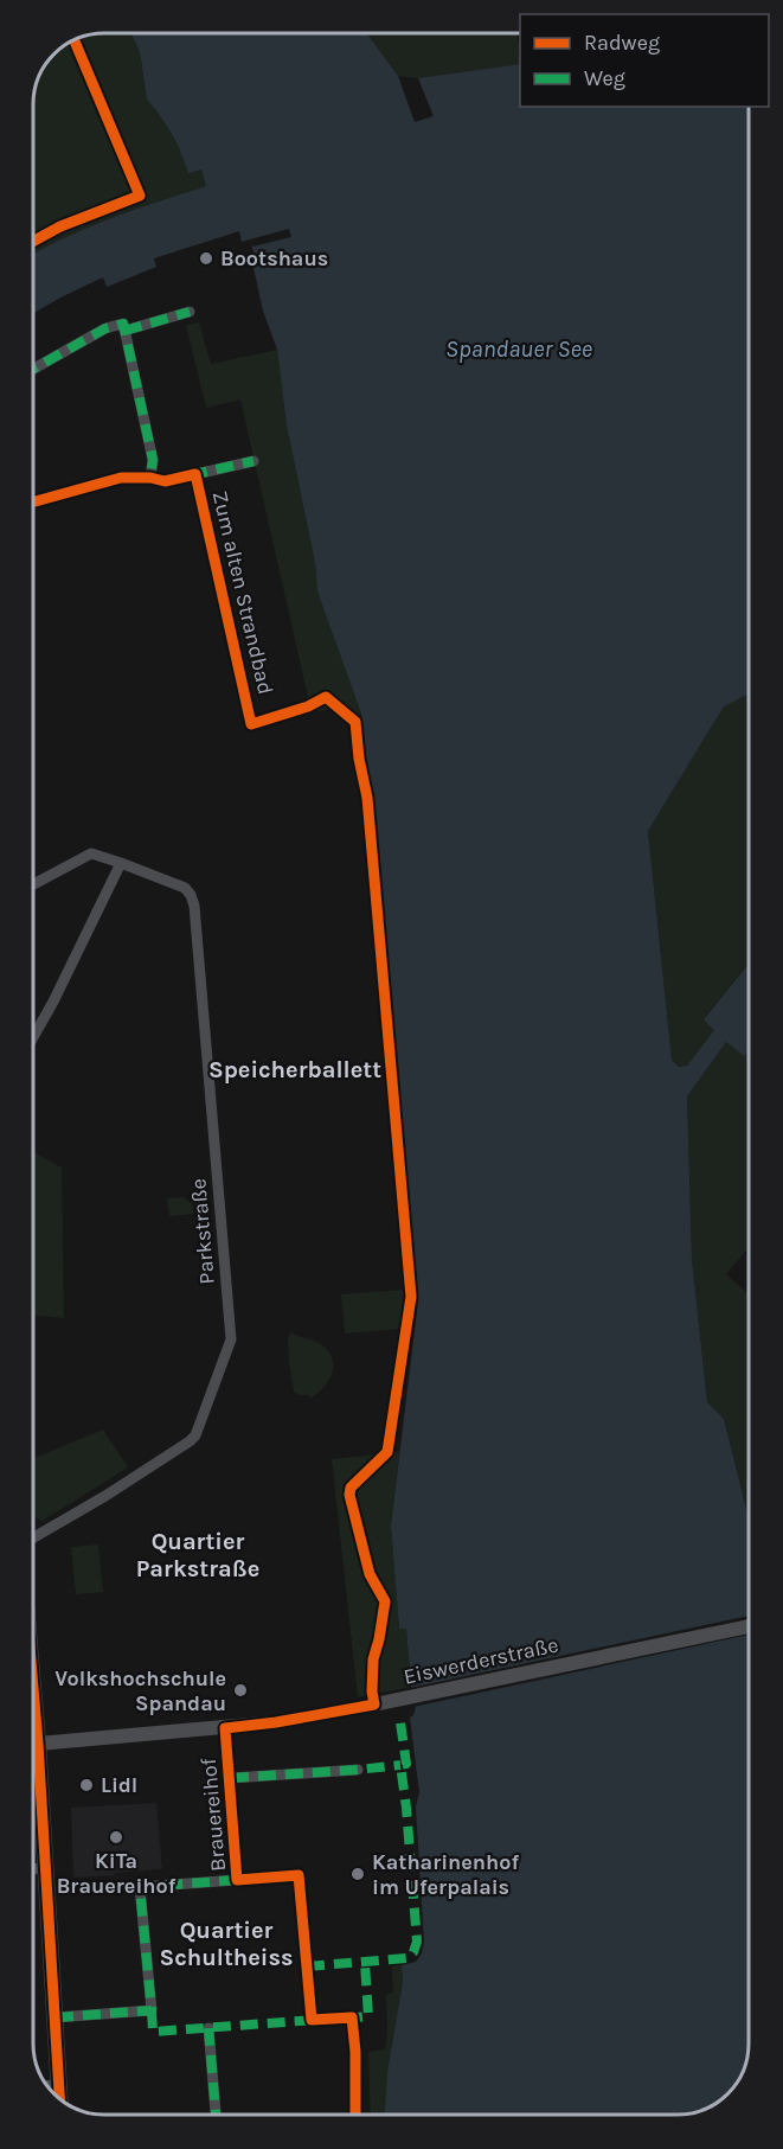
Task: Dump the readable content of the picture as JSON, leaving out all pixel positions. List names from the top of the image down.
{
  "streets": {
    "street": [
      "Zum alten Strandbad",
      "Parkstraße",
      "Eiswerderstraße",
      "Brauereihof"
    ]
  },
  "crossings": [
    ["Eiswerderstraße", "Brauereihof"]
  ],
  "districts": ["Speicherballett", "Quartier Parkstraße", "Quartier Schultheiss"],
  "water": ["Spandauer See"],
  "places": [
    "Bootshaus",
    "Volkshochschule Spandau",
    "Lidl",
    "KiTa Brauereihof",
    "Katharinenhof im Uferpalais"
  ],
  "legend": ["Radweg", "Weg"]
}
